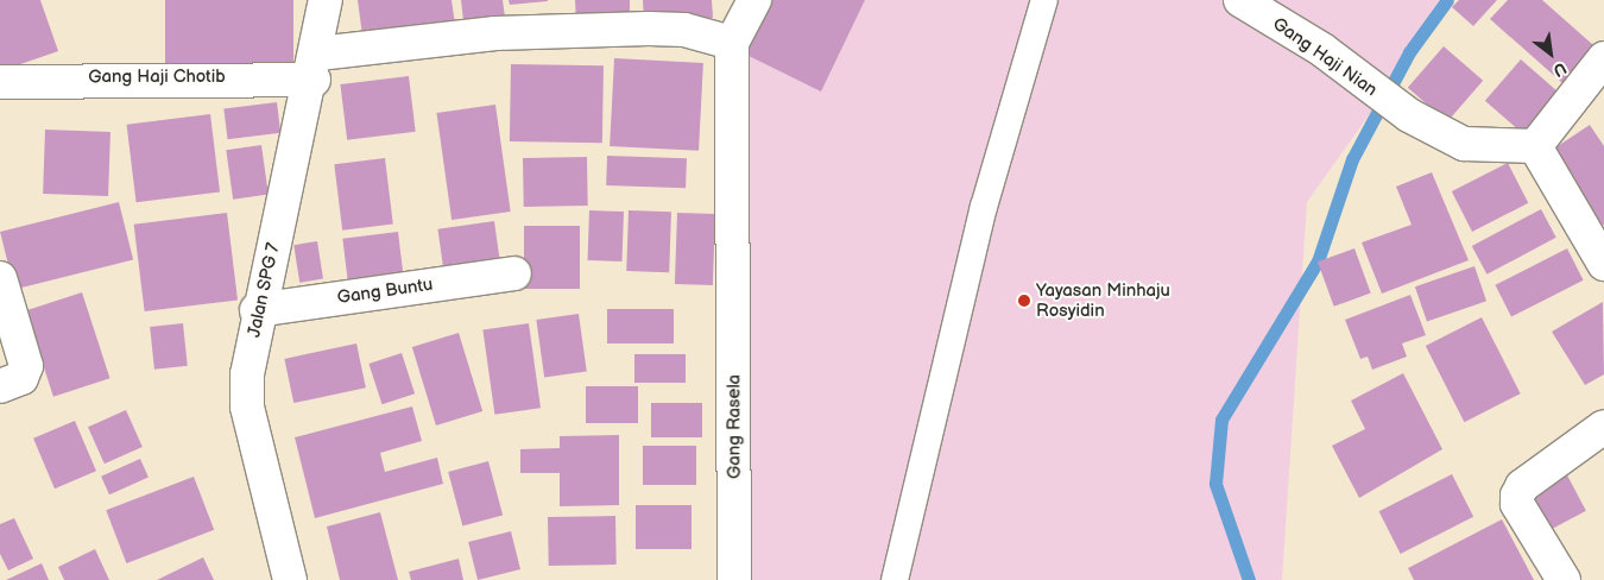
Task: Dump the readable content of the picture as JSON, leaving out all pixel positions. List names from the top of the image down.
{
  "streets": {
    "street": [
      "Gang Haji Nian",
      "Gang Haji Chotib",
      "Jalan SPG 7",
      "Gang Buntu",
      "Gang Rasela"
    ]
  },
  "crossings": [
    ["Gang Haji Chotib", "Jalan SPG 7"],
    ["Gang Haji Chotib", "Gang Rasela"],
    ["Jalan SPG 7", "Gang Buntu"]
  ],
  "places": ["Yayasan Minhaju Rosyidin"],
  "north": "bottom right"
}
